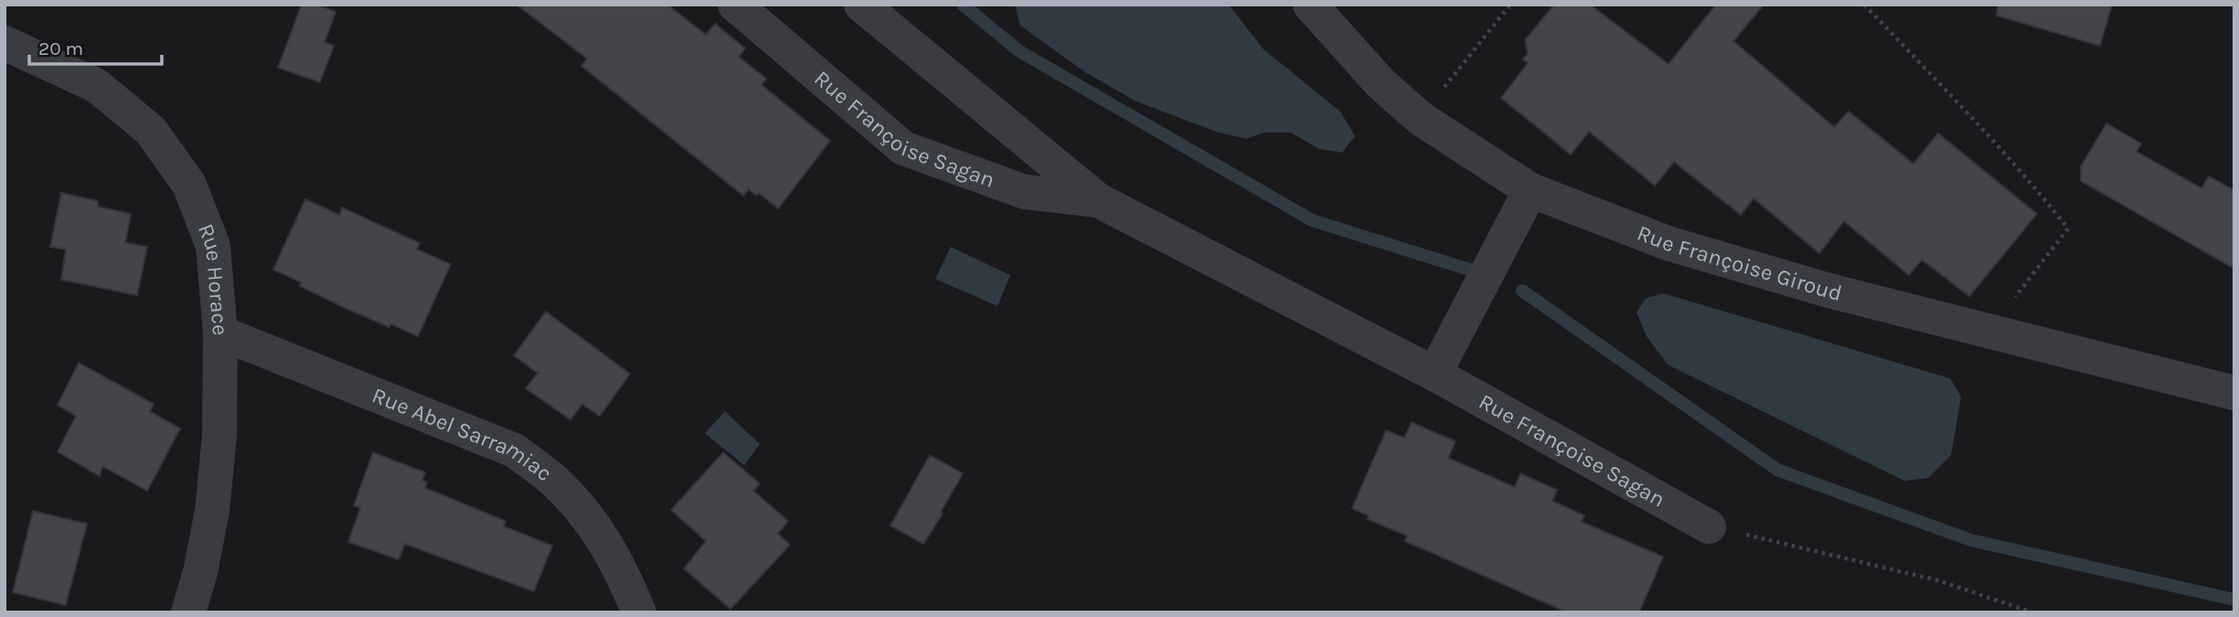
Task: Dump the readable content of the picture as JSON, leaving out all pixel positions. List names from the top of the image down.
{
  "streets": {
    "street": [
      "Rue Françoise Sagan",
      "Rue Françoise Giroud",
      "Rue Horace",
      "Rue Abel Sarramiac"
    ]
  },
  "crossings": [
    ["Rue Horace", "Rue Abel Sarramiac"]
  ],
  "scale_bar": "20 m"
}
